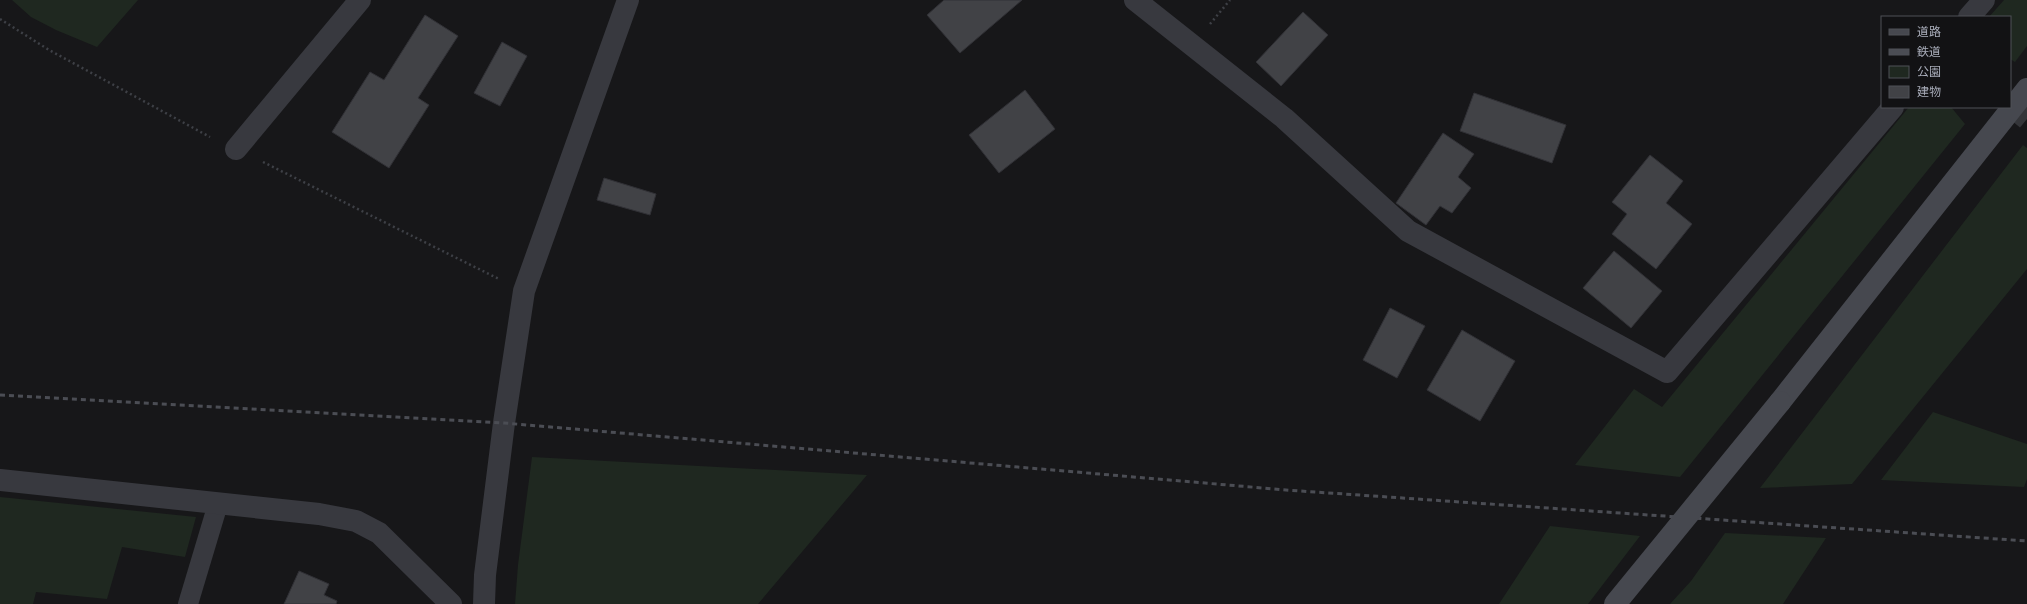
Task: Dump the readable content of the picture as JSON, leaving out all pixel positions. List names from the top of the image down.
{
  "legend": [
    "道路",
    "鉄道",
    "公園",
    "建物"
  ]
}
